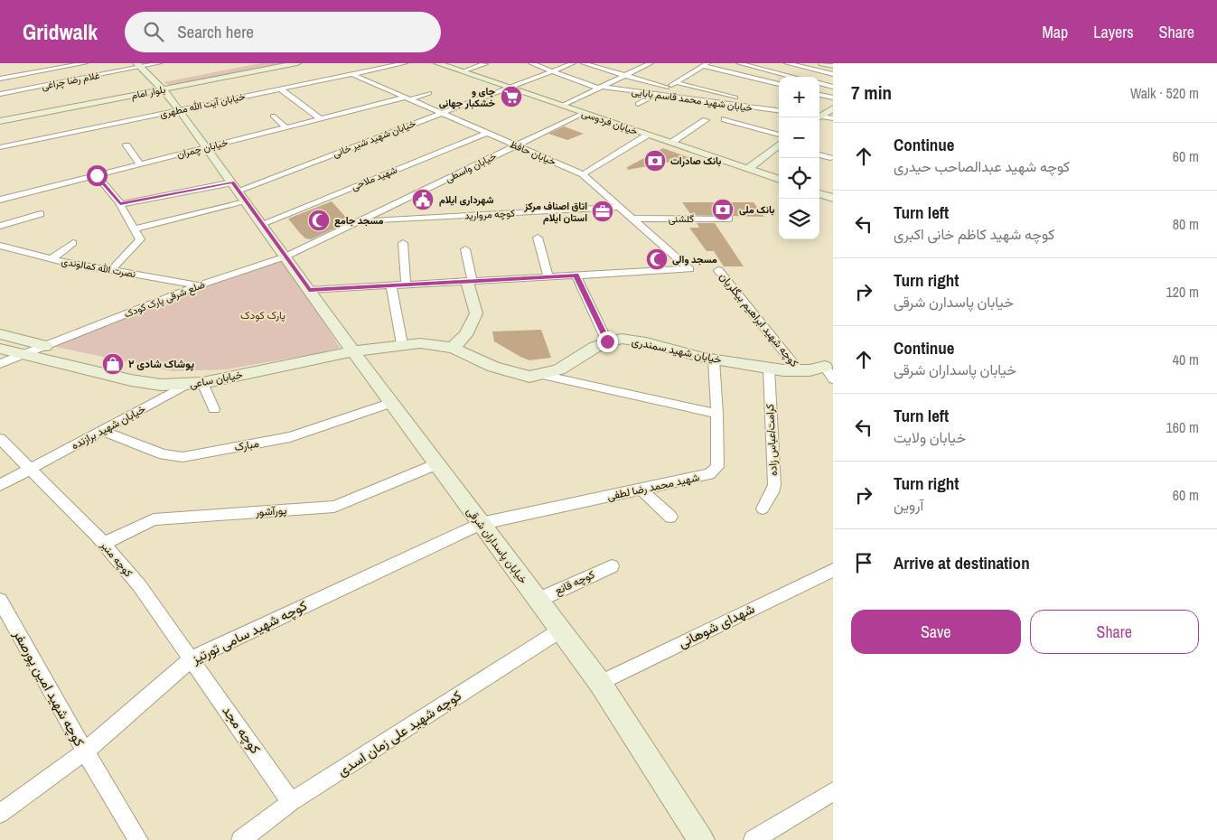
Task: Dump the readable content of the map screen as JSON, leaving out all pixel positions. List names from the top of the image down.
{
  "streets": {
    "street": [
      "غلام رضا چراغی",
      "بلوار امام",
      "خیابان شهید محمد قاسم بابایی",
      "خیابان آیت الله مطهری",
      "خیابان فردوسی",
      "خیابان شهید شیر خانی",
      "خیابان چمران",
      "خیابان حافظ",
      "خیابان واسطی",
      "شهید ملاحی",
      "کوچه مروارید",
      "گلشنی",
      "نصرت الله کمالوندی",
      "ضلع شرقی پارک کودک",
      "کوچه شهید ابراهیم بیگلریان",
      "خیابان شهید سمندری",
      "خیابان ساعی",
      "خیابان شهید برازنده",
      "کرامت/عباس زاده",
      "مبارک",
      "شهید محمد رضا لطفی",
      "پورآشور",
      "خیابان پاسداران شرقی",
      "کوچه منبر",
      "کوچه قانع",
      "شهدای شوهانی",
      "کوچه شهید سامی تورتیز",
      "کوچه شهید امین پورصفر",
      "کوچه مجد",
      "کوچه شهید علی زمان اسدی"
    ]
  },
  "crossings": [
    ["غلام رضا چراغی", "خیابان پاسداران شرقی"],
    ["بلوار امام", "خیابان پاسداران شرقی"],
    ["خیابان شهید محمد قاسم بابایی", "خیابان شهید شیر خانی"],
    ["خیابان آیت الله مطهری", "خیابان حافظ"],
    ["خیابان آیت الله مطهری", "خیابان پاسداران شرقی"],
    ["خیابان فردوسی", "خیابان شهید شیر خانی"],
    ["خیابان فردوسی", "خیابان واسطی"],
    ["خیابان شهید شیر خانی", "خیابان حافظ"],
    ["خیابان شهید شیر خانی", "خیابان پاسداران شرقی"],
    ["خیابان چمران", "خیابان حافظ"],
    ["خیابان چمران", "خیابان پاسداران شرقی"],
    ["خیابان حافظ", "خیابان واسطی"],
    ["خیابان حافظ", "شهید ملاحی"],
    ["خیابان حافظ", "کوچه مروارید"],
    ["خیابان حافظ", "گلشنی"],
    ["خیابان واسطی", "کوچه مروارید"],
    ["خیابان واسطی", "ضلع شرقی پارک کودک"],
    ["خیابان واسطی", "خیابان پاسداران شرقی"],
    ["شهید ملاحی", "خیابان پاسداران شرقی"],
    ["نصرت الله کمالوندی", "ضلع شرقی پارک کودک"],
    ["ضلع شرقی پارک کودک", "خیابان ساعی"],
    ["ضلع شرقی پارک کودک", "خیابان پاسداران شرقی"],
    ["کوچه شهید ابراهیم بیگلریان", "خیابان شهید سمندری"],
    ["خیابان شهید سمندری", "خیابان ساعی"],
    ["خیابان شهید سمندری", "کرامت/عباس زاده"],
    ["خیابان شهید سمندری", "شهید محمد رضا لطفی"],
    ["خیابان شهید سمندری", "خیابان پاسداران شرقی"],
    ["خیابان ساعی", "خیابان شهید برازنده"],
    ["خیابان ساعی", "خیابان پاسداران شرقی"],
    ["خیابان شهید برازنده", "مبارک"],
    ["خیابان شهید برازنده", "کوچه منبر"],
    ["مبارک", "خیابان پاسداران شرقی"],
    ["شهید محمد رضا لطفی", "خیابان پاسداران شرقی"],
    ["شهید محمد رضا لطفی", "کوچه شهید سامی تورتیز"],
    ["پورآشور", "خیابان پاسداران شرقی"],
    ["پورآشور", "کوچه منبر"],
    ["خیابان پاسداران شرقی", "کوچه قانع"],
    ["خیابان پاسداران شرقی", "شهدای شوهانی"],
    ["خیابان پاسداران شرقی", "کوچه شهید سامی تورتیز"],
    ["خیابان پاسداران شرقی", "کوچه شهید علی زمان اسدی"],
    ["کوچه منبر", "کوچه شهید سامی تورتیز"],
    ["کوچه منبر", "کوچه مجد"],
    ["کوچه شهید سامی تورتیز", "کوچه شهید امین پورصفر"],
    ["کوچه شهید سامی تورتیز", "کوچه مجد"],
    ["کوچه مجد", "کوچه شهید علی زمان اسدی"]
  ],
  "parks": ["پارک کودک"],
  "places": {
    "supermarket": ["چای و خشکبار جهانی"],
    "bank": ["بانک صادرات", "بانک ملی"],
    "public building": ["شهرداری ایلام"],
    "office": ["اتاق اصناف مرکز استان ایلام"],
    "mosque": ["مسجد جامع", "مسجد والی"],
    "shop": ["پوشاک شادی ۲"]
  },
  "page": {
    "header": "Gridwalk",
    "search": "Search here",
    "nav": ["Map", "Layers", "Share"],
    "heading": ["7 min", "Walk · 520 m"],
    "map_buttons": ["+", "−"],
    "list": [
      ["Continue", "کوچه شهید عبدالصاحب حیدری", "60 m"],
      ["Turn left", "کوچه شهید کاظم خانی اکبری", "80 m"],
      ["Turn right", "خیابان پاسدارن شرقی", "120 m"],
      ["Continue", "خیابان پاسداران شرقی", "40 m"],
      ["Turn left", "خیابان ولایت", "160 m"],
      ["Turn right", "آروین", "60 m"],
      "Arrive at destination"
    ],
    "buttons": ["Save", "Share"]
  }
}
